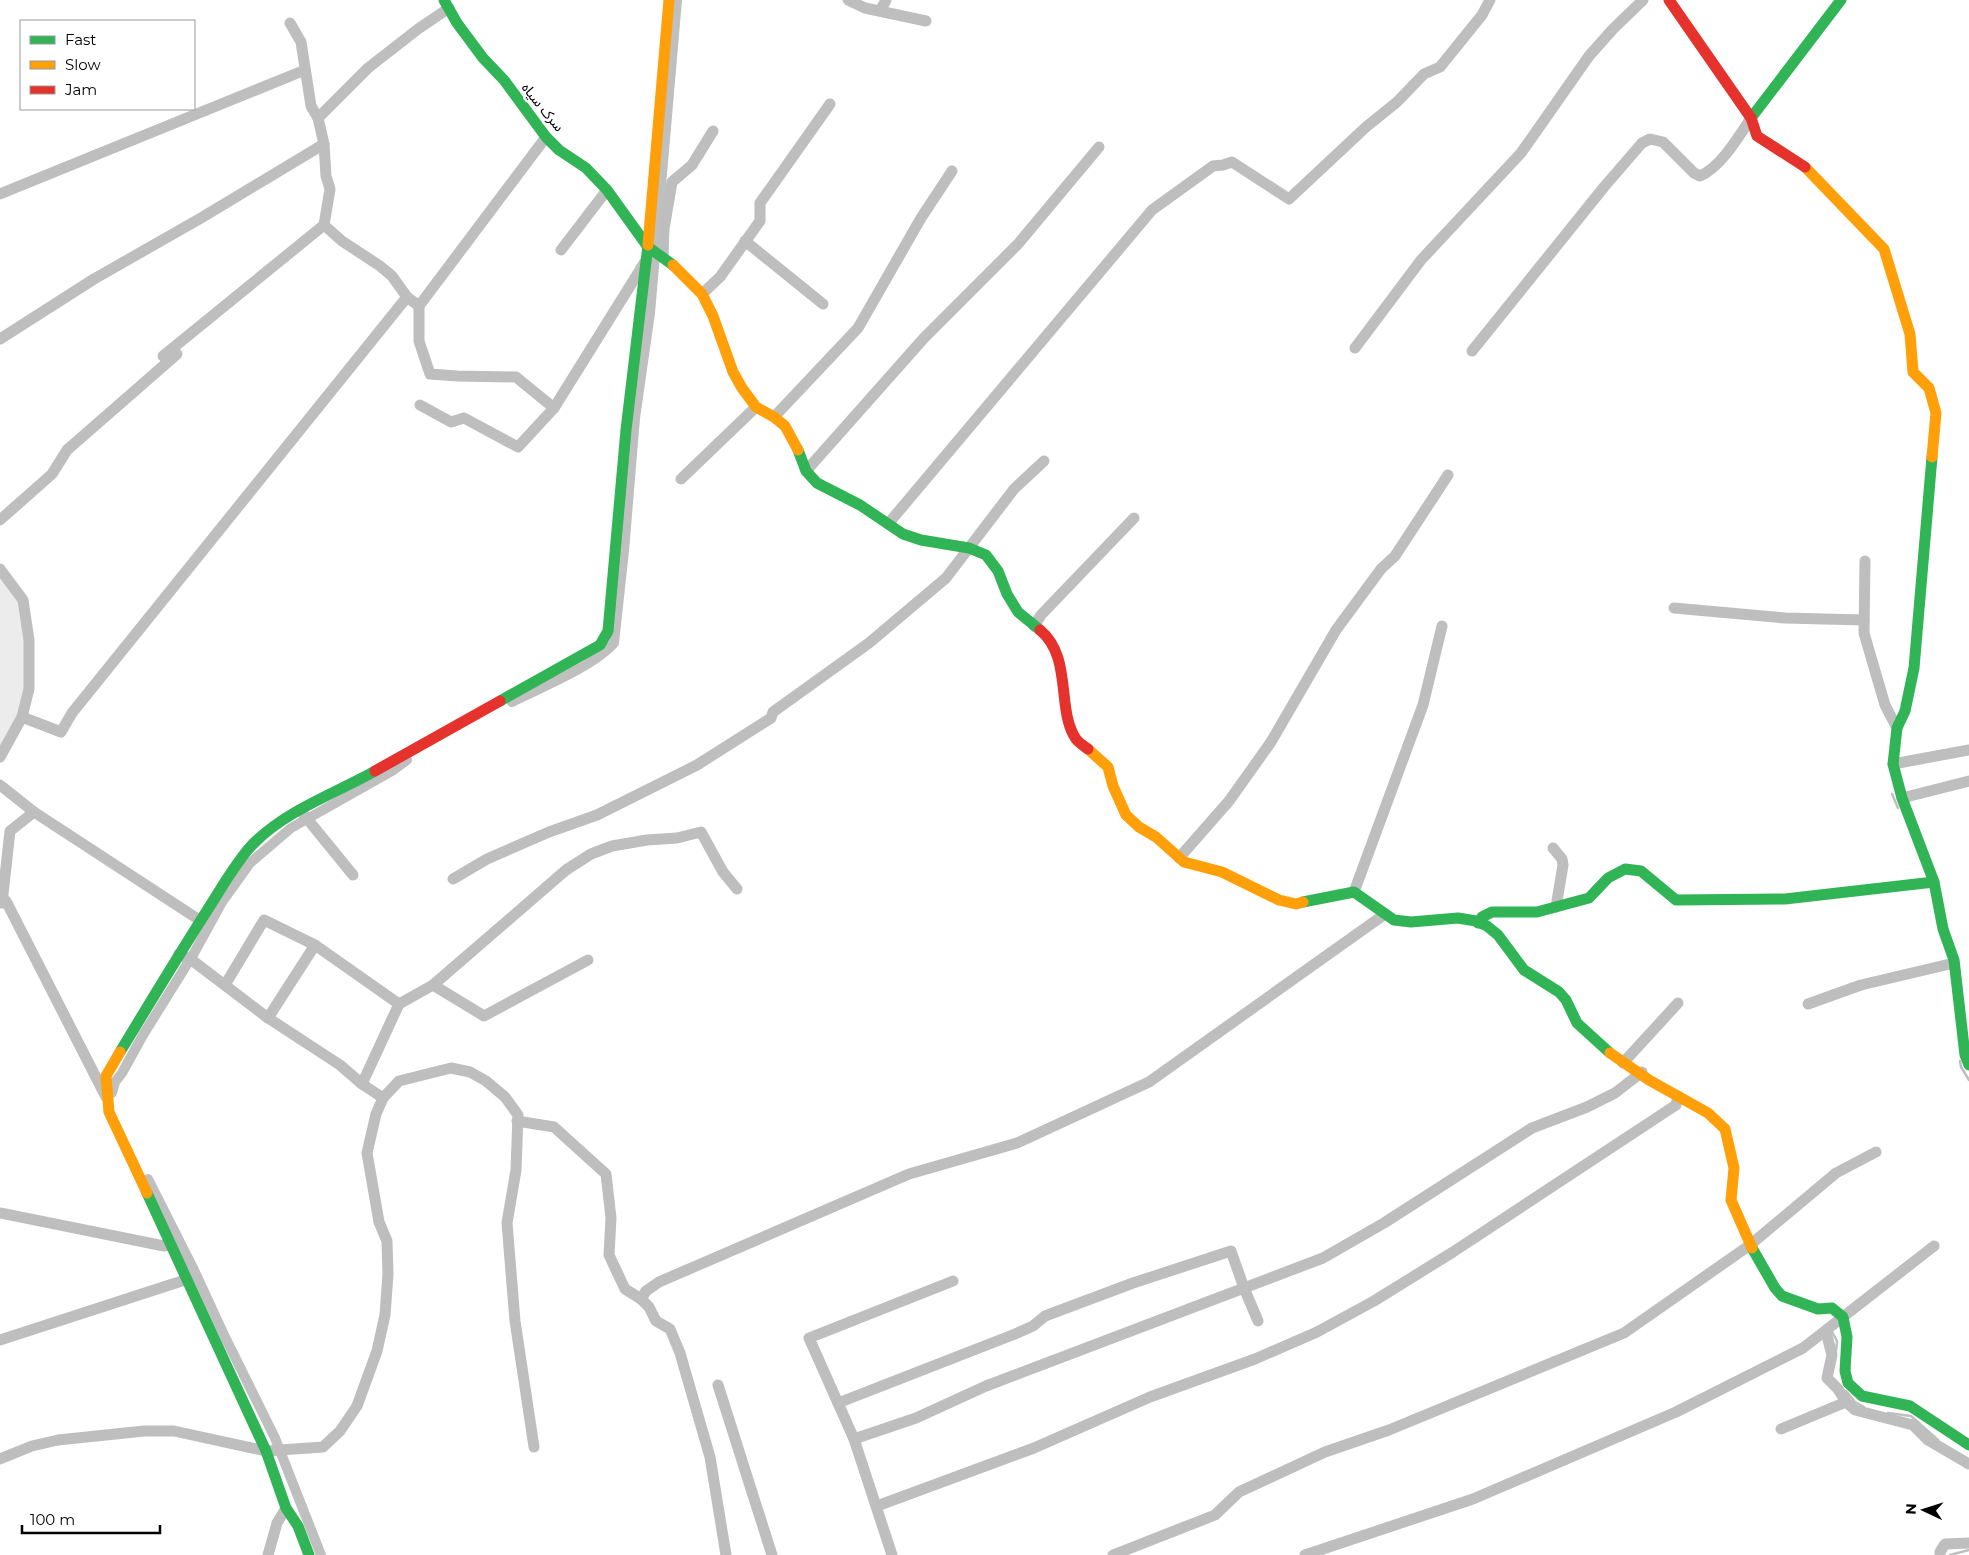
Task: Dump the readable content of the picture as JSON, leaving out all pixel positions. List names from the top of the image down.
{
  "streets": {
    "street": ["سرک سیاه"]
  },
  "legend": ["Fast", "Slow", "Jam"],
  "scale_bar": "100 m",
  "north": "left"
}
